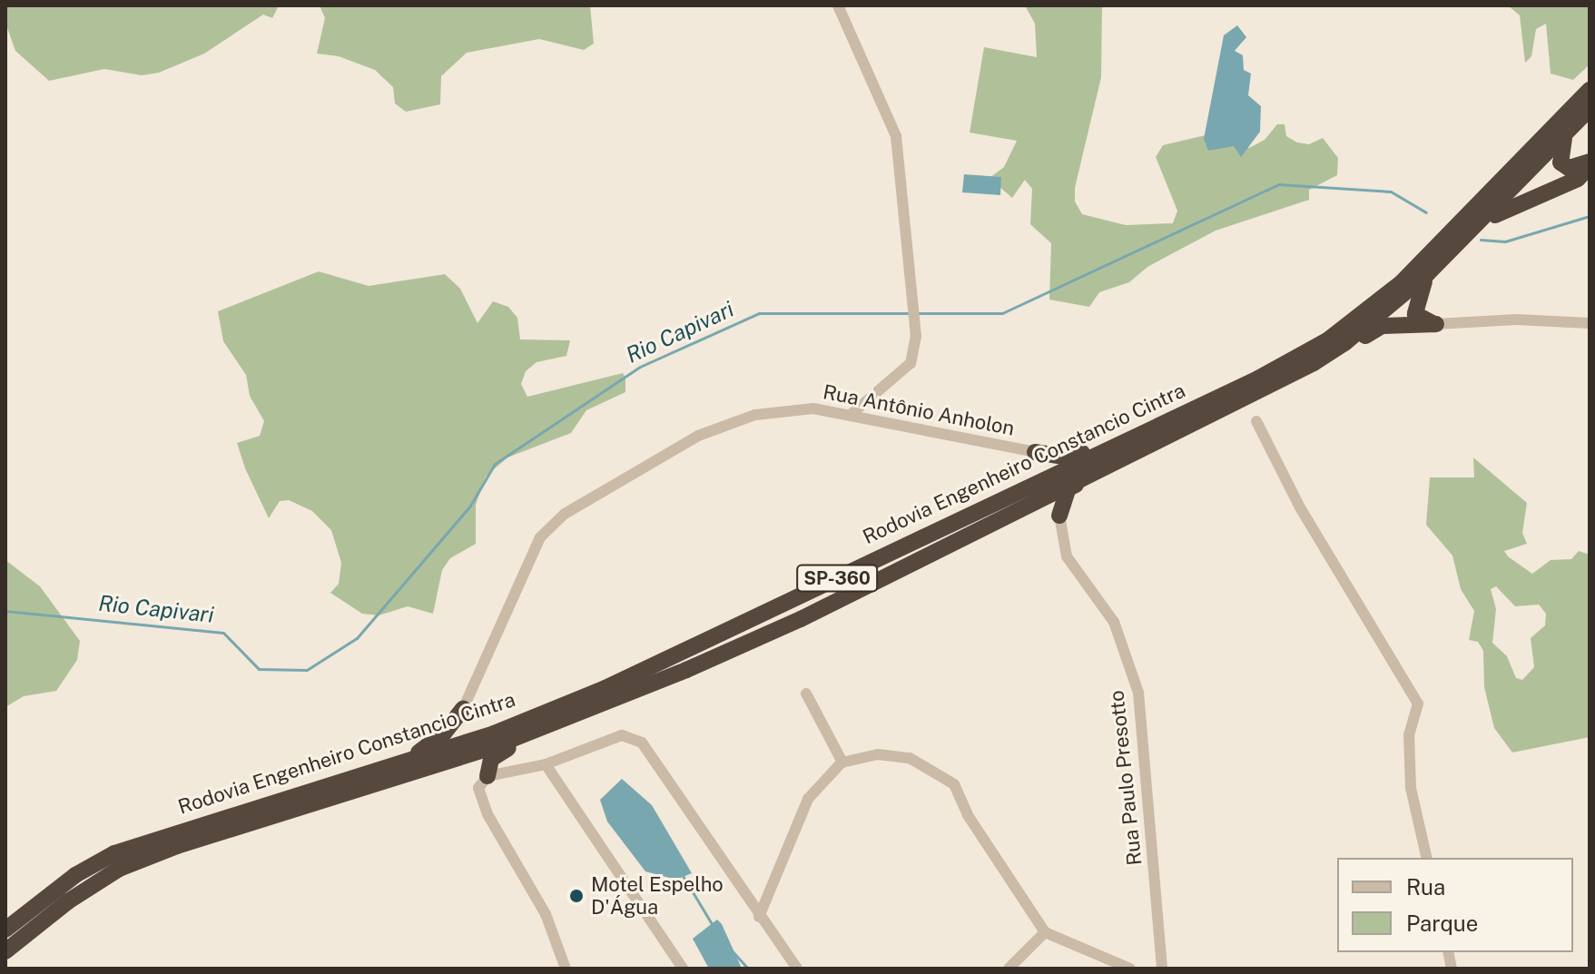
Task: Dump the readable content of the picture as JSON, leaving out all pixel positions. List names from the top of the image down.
{
  "streets": {
    "highway": ["Rodovia Engenheiro Constancio Cintra", "SP-360"],
    "street": ["Rua Antônio Anholon", "Rua Paulo Presotto"]
  },
  "water": ["Rio Capivari"],
  "places": ["Motel Espelho D'Água"],
  "legend": ["Rua", "Parque"]
}
